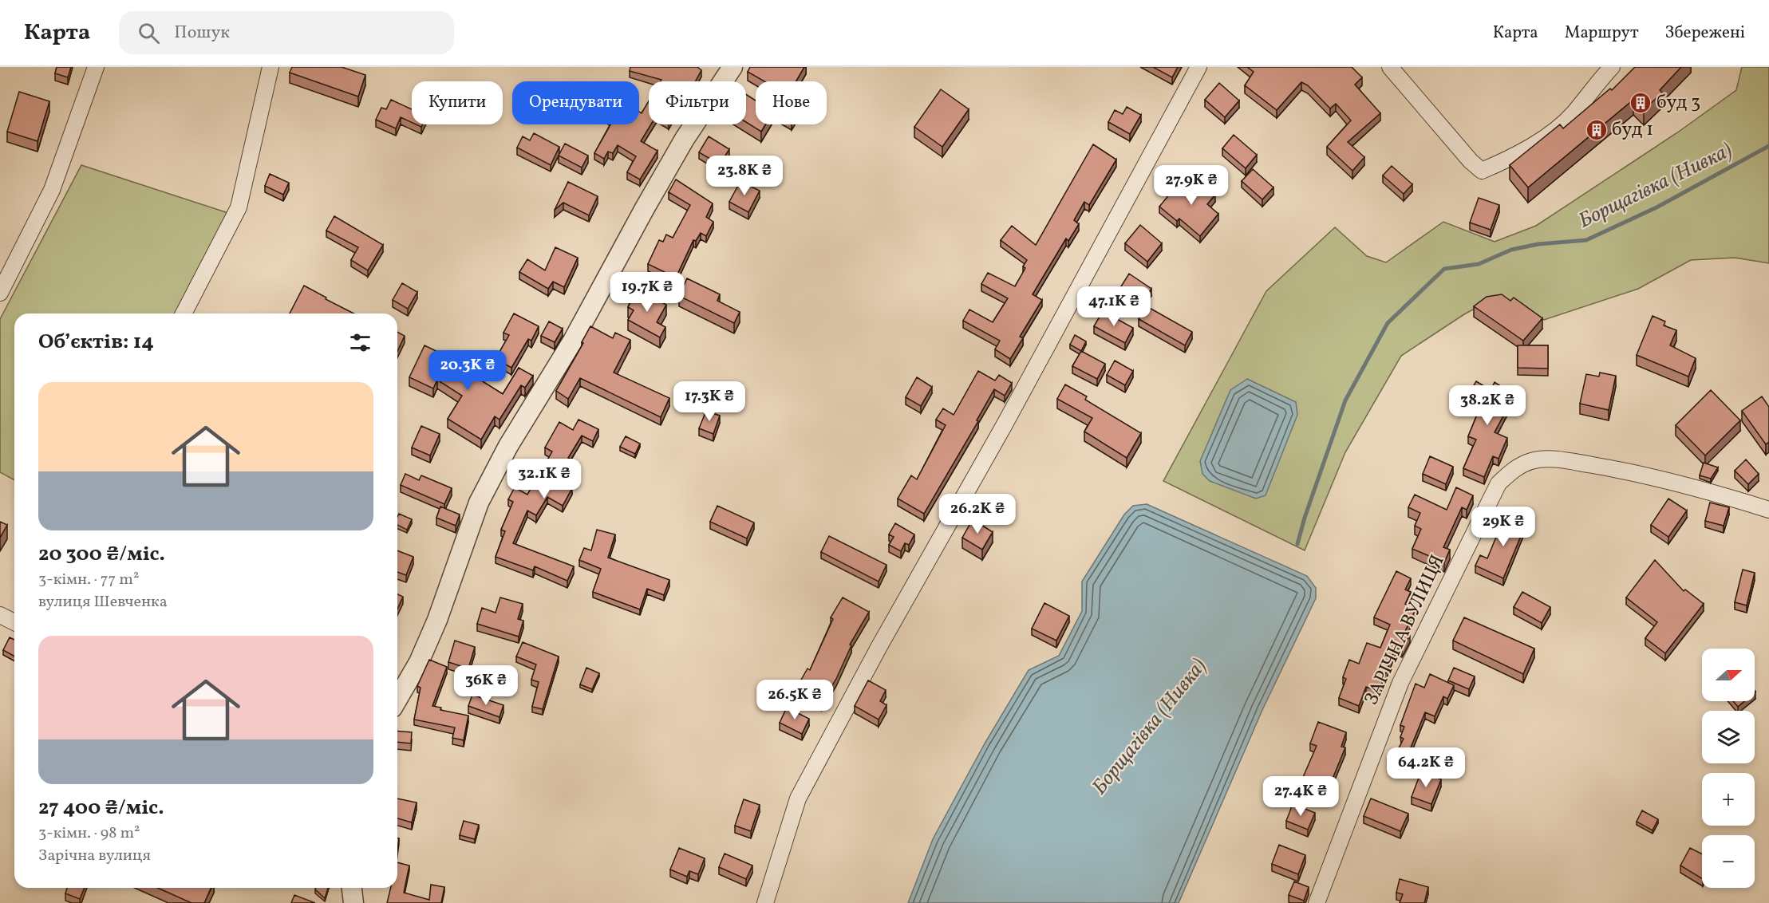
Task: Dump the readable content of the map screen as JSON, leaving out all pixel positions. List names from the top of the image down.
{
  "streets": {
    "street": ["ЗАРІЧНА ВУЛИЦЯ"]
  },
  "water": ["Борщагівка (Нивка)"],
  "places": {
    "building": ["буд 3", "буд 1"]
  },
  "north": "right",
  "page": {
    "header": "Карта",
    "search": "Пошук",
    "nav": ["Карта", "Маршрут", "Збережені"],
    "chip": [
      "Купити",
      "Орендувати",
      "Фільтри",
      "Нове"
    ],
    "price": [
      "23.8K ₴",
      "27.9K ₴",
      "19.7K ₴",
      "47.1K ₴",
      "20.3K ₴",
      "17.3K ₴",
      "38.2K ₴",
      "32.1K ₴",
      "26.2K ₴",
      "29K ₴",
      "36K ₴",
      "26.5K ₴",
      "64.2K ₴",
      "27.4K ₴"
    ],
    "heading": "Об’єктів: 14",
    "list": [
      {
        "name": "20 300 ₴/міс.",
        "note": "3-кімн. · 77 m² · вулиця Шевченка"
      },
      {
        "name": "27 400 ₴/міс.",
        "note": "3-кімн. · 98 m² · Зарічна вулиця"
      }
    ],
    "map_buttons": ["+", "−"]
  }
}
